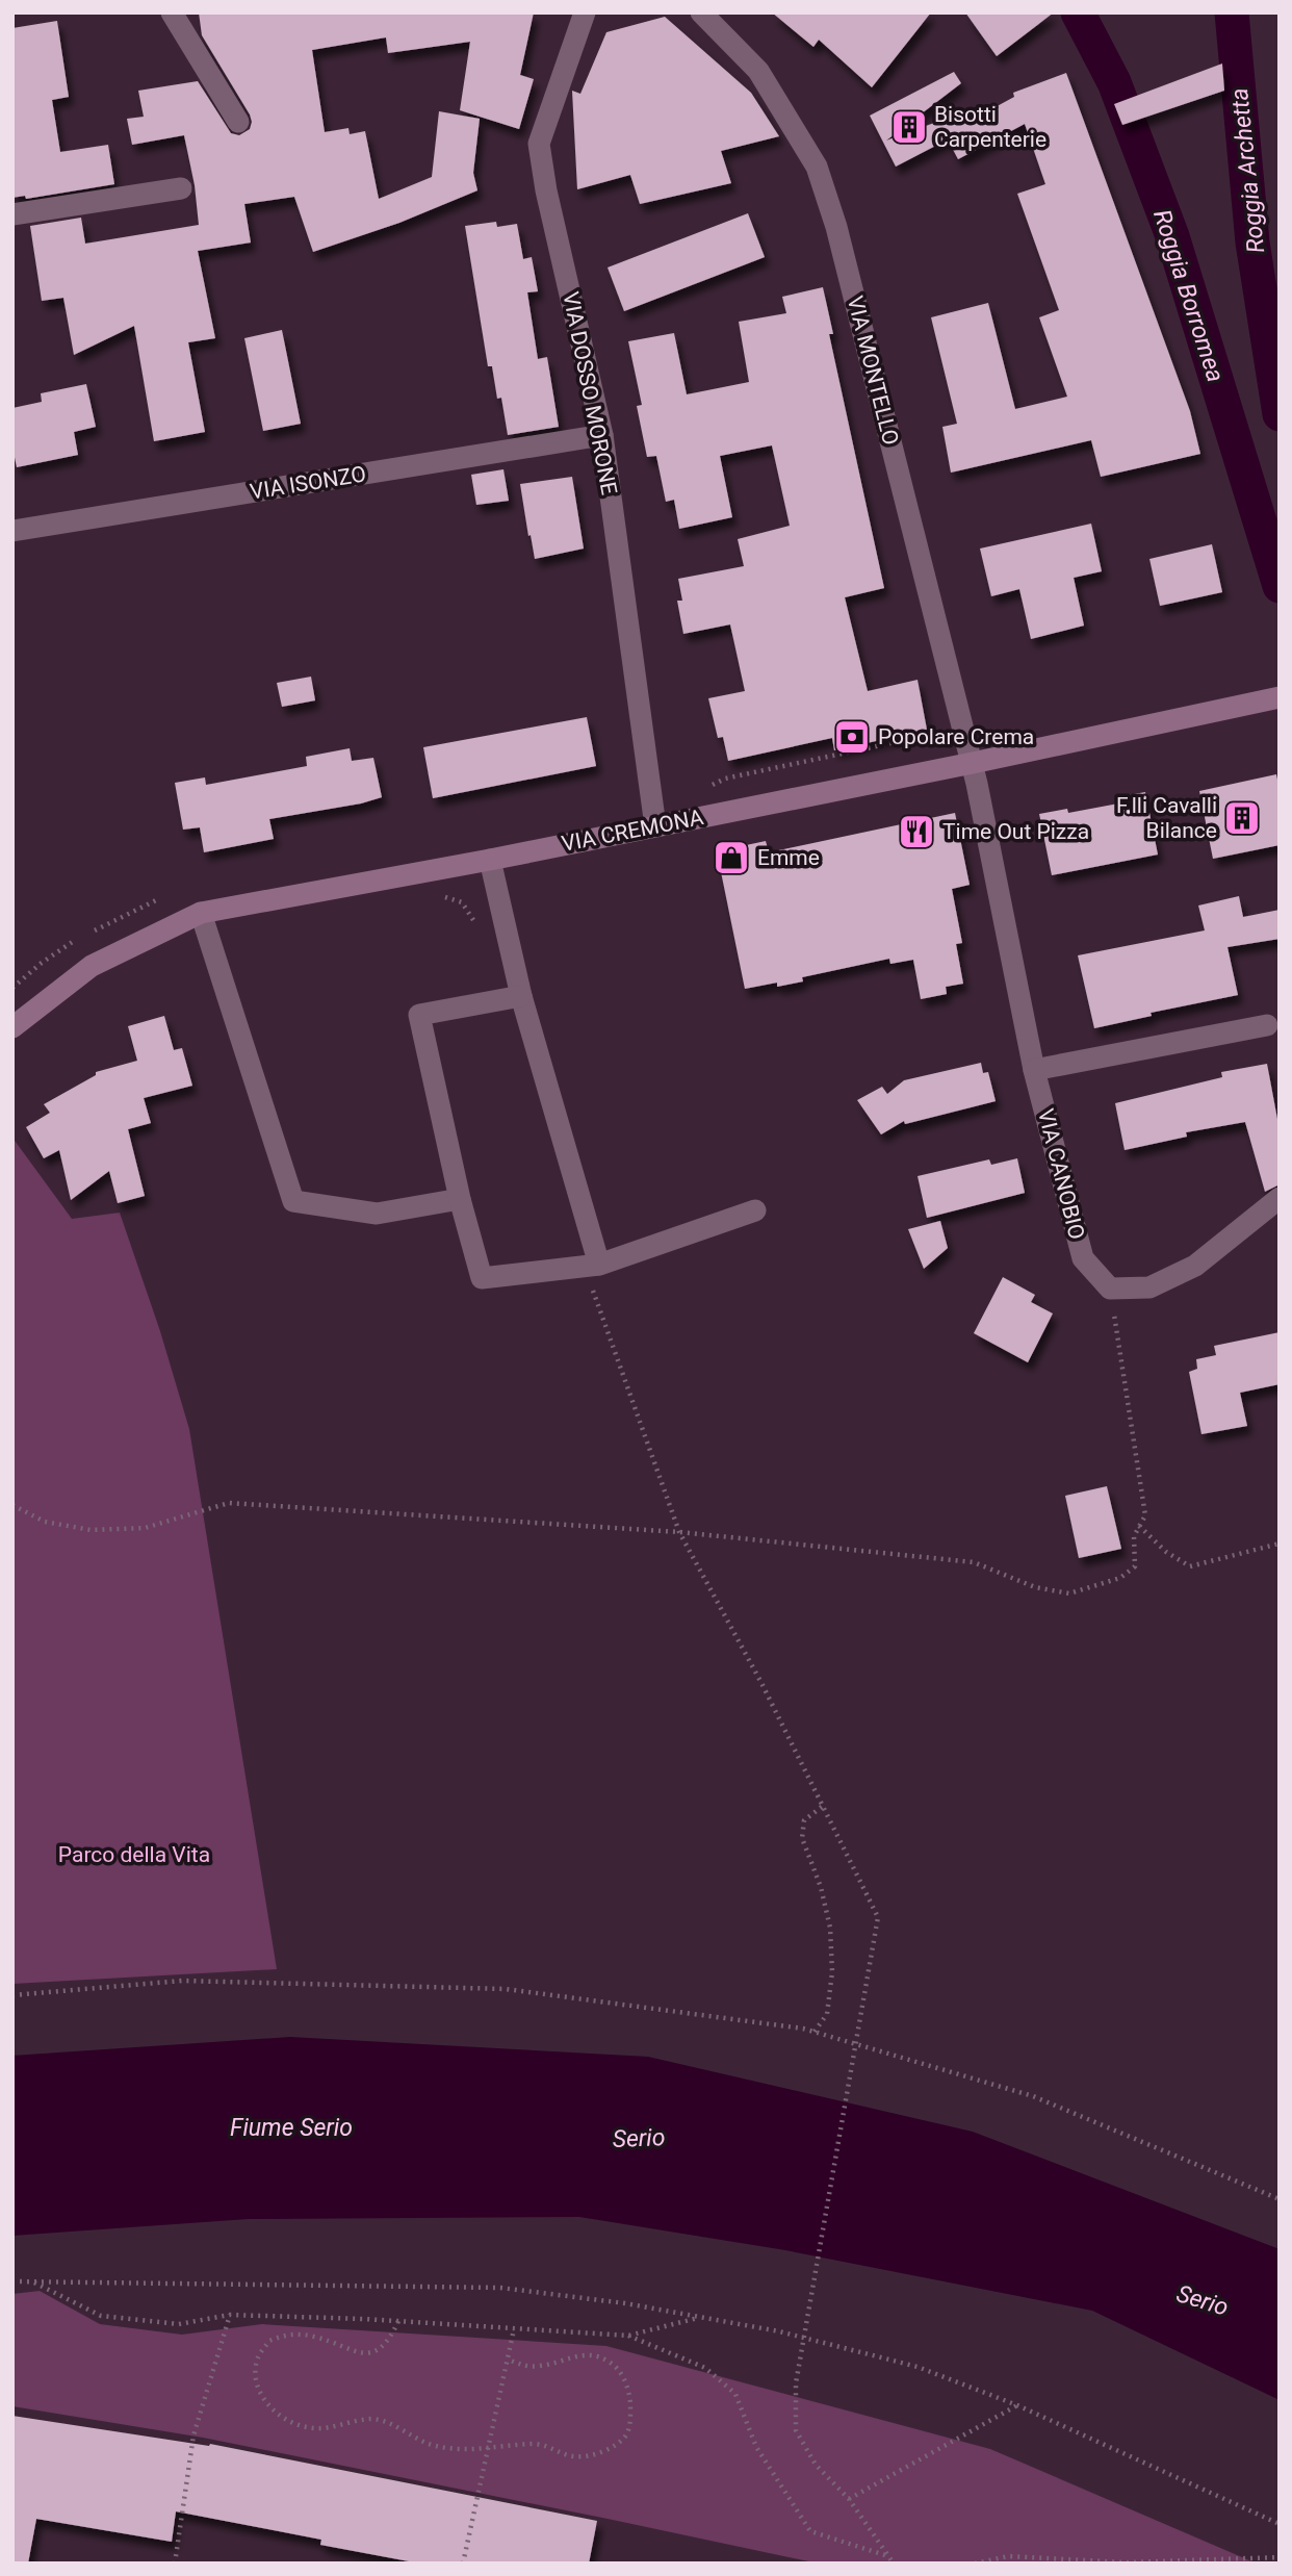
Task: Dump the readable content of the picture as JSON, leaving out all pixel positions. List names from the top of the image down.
{
  "streets": {
    "street": [
      "VIA MONTELLO",
      "VIA DOSSO MORONE",
      "VIA ISONZO",
      "VIA CREMONA",
      "VIA CANOBIO"
    ]
  },
  "crossings": [
    ["VIA MONTELLO", "VIA CREMONA"],
    ["VIA MONTELLO", "VIA CANOBIO"],
    ["VIA DOSSO MORONE", "VIA ISONZO"],
    ["VIA DOSSO MORONE", "VIA CREMONA"],
    ["VIA CREMONA", "VIA CANOBIO"]
  ],
  "water": [
    "Roggia Archetta",
    "Roggia Borromea",
    "Fiume Serio",
    "Serio"
  ],
  "parks": ["Parco della Vita"],
  "places": {
    "building": ["Bisotti Carpenterie", "F.lli Cavalli Bilance"],
    "bank": ["Popolare Crema"],
    "restaurant": ["Time Out Pizza"],
    "shop": ["Emme"]
  }
}
